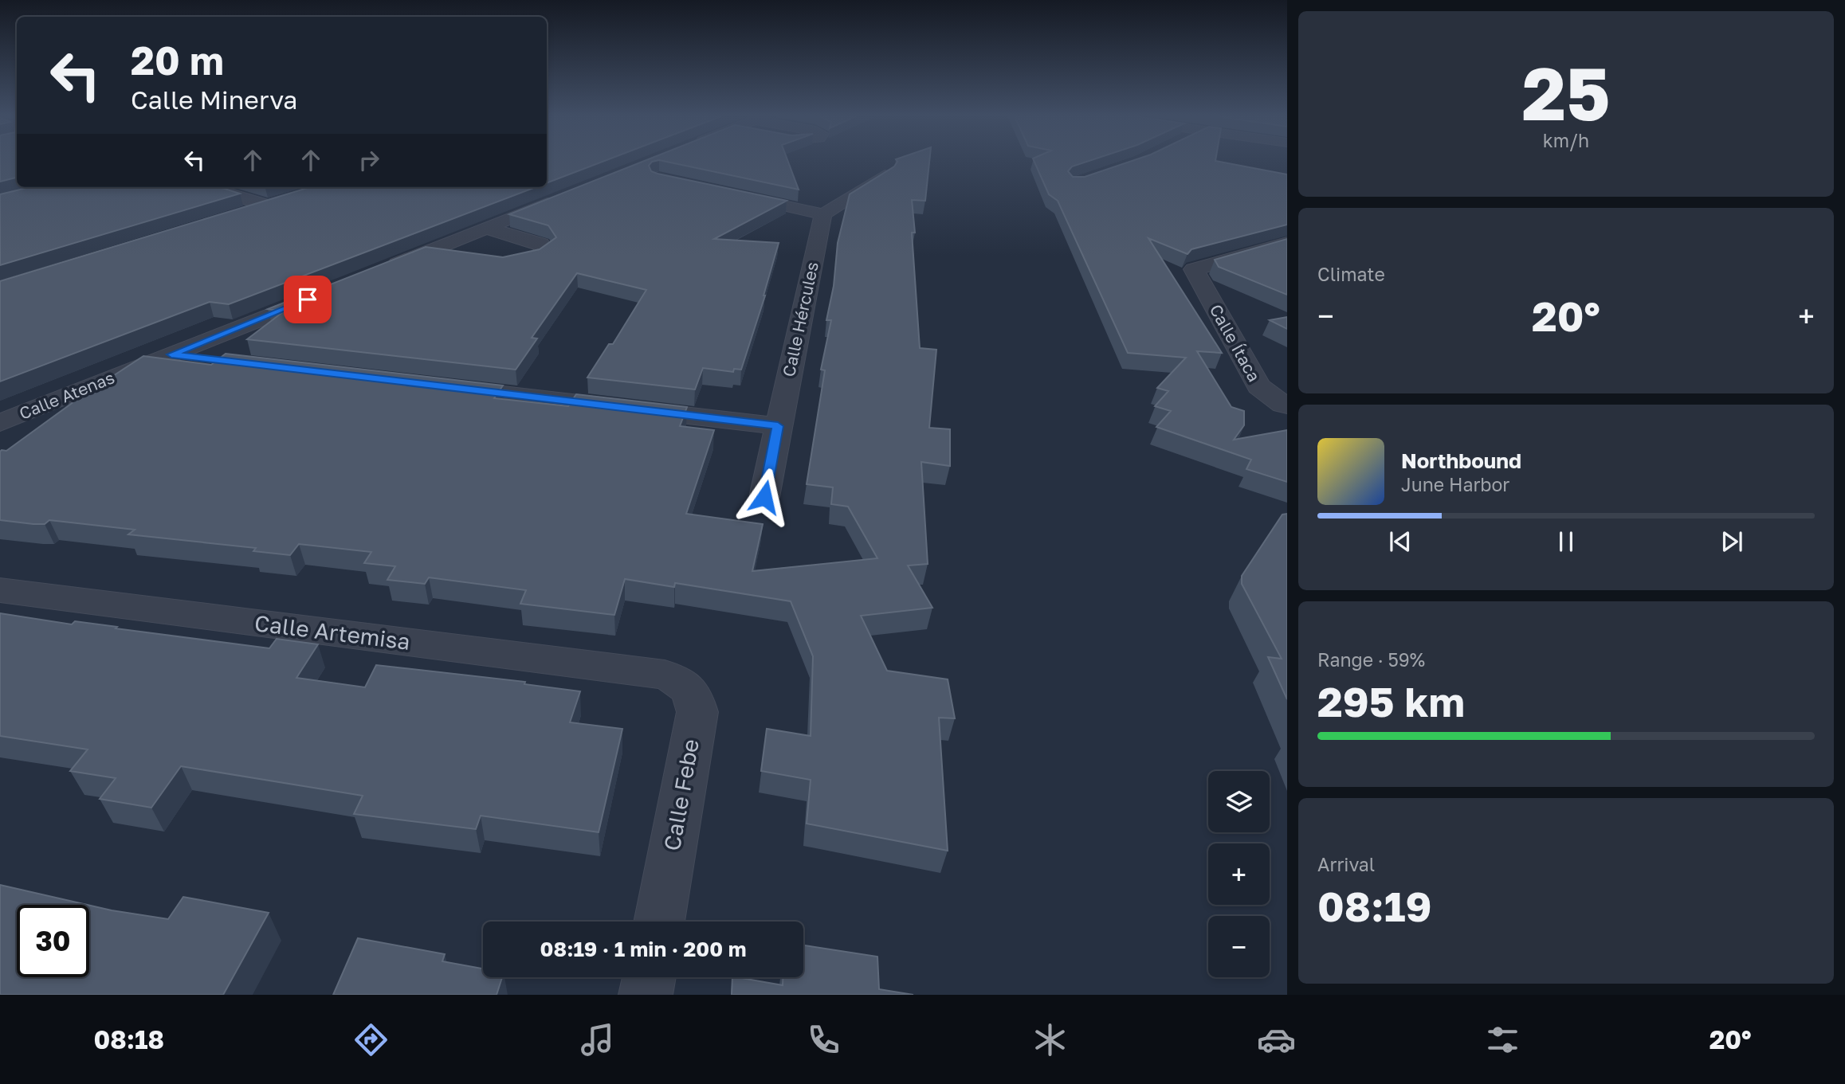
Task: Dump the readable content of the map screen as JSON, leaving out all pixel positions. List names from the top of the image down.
{
  "streets": {
    "street": [
      "Calle Hércules",
      "Calle Ítaca",
      "Calle Atenas",
      "Calle Artemisa",
      "Calle Febe"
    ]
  },
  "crossings": [
    ["Calle Artemisa", "Calle Febe"]
  ],
  "page": {
    "tile": [
      ["25", "km/h"],
      "Climate",
      ["Range · 59%", "295 km"],
      ["Arrival", "08:19"]
    ],
    "turn": ["20 m", "Calle Minerva"],
    "heat": ["−", "20°", "+"],
    "song": ["Northbound", "June Harbor"],
    "map_buttons": ["+", "−"],
    "limit": "30",
    "trip": "08:19 · 1 min · 200 m",
    "tabs": ["08:18", "20°"]
  }
}
